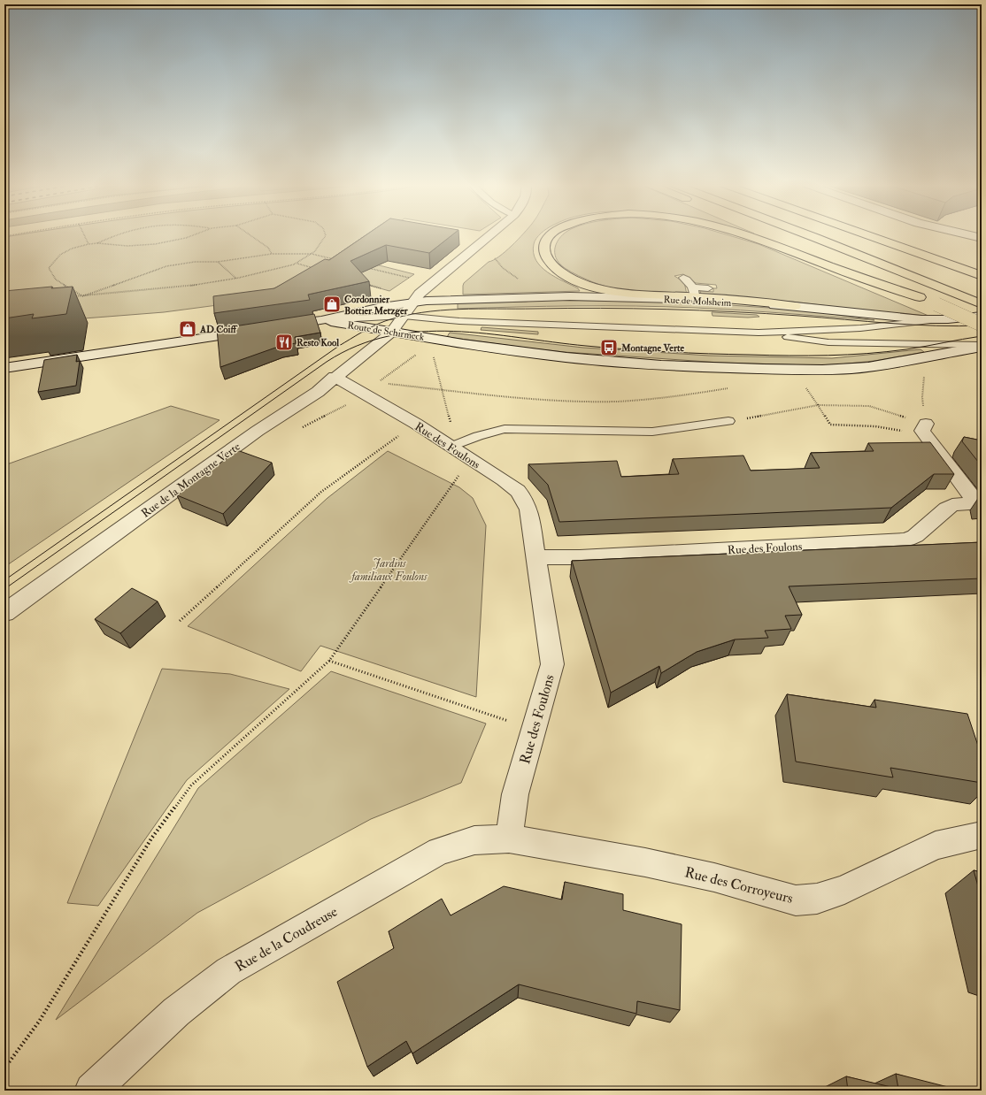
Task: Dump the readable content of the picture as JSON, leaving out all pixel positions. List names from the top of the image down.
{
  "streets": {
    "street": [
      "Rue de Molsheim",
      "Route de Schirmeck",
      "Rue des Foulons",
      "Rue de la Montagne Verte",
      "Rue des Corroyeurs",
      "Rue de la Coudreuse"
    ]
  },
  "crossings": [
    ["Rue de Molsheim", "Route de Schirmeck"],
    ["Rue de Molsheim", "Rue de la Montagne Verte"],
    ["Route de Schirmeck", "Rue de la Montagne Verte"],
    ["Rue des Foulons", "Rue de la Montagne Verte"],
    ["Rue des Foulons", "Rue des Corroyeurs"],
    ["Rue des Foulons", "Rue de la Coudreuse"],
    ["Rue des Corroyeurs", "Rue de la Coudreuse"]
  ],
  "parks": ["Jardins familiaux Foulons"],
  "places": {
    "shop": ["Cordonnier Bottier Metzger", "AD Coiff"],
    "restaurant": ["Resto Kool"],
    "bus stop": ["Montagne Verte"]
  }
}
